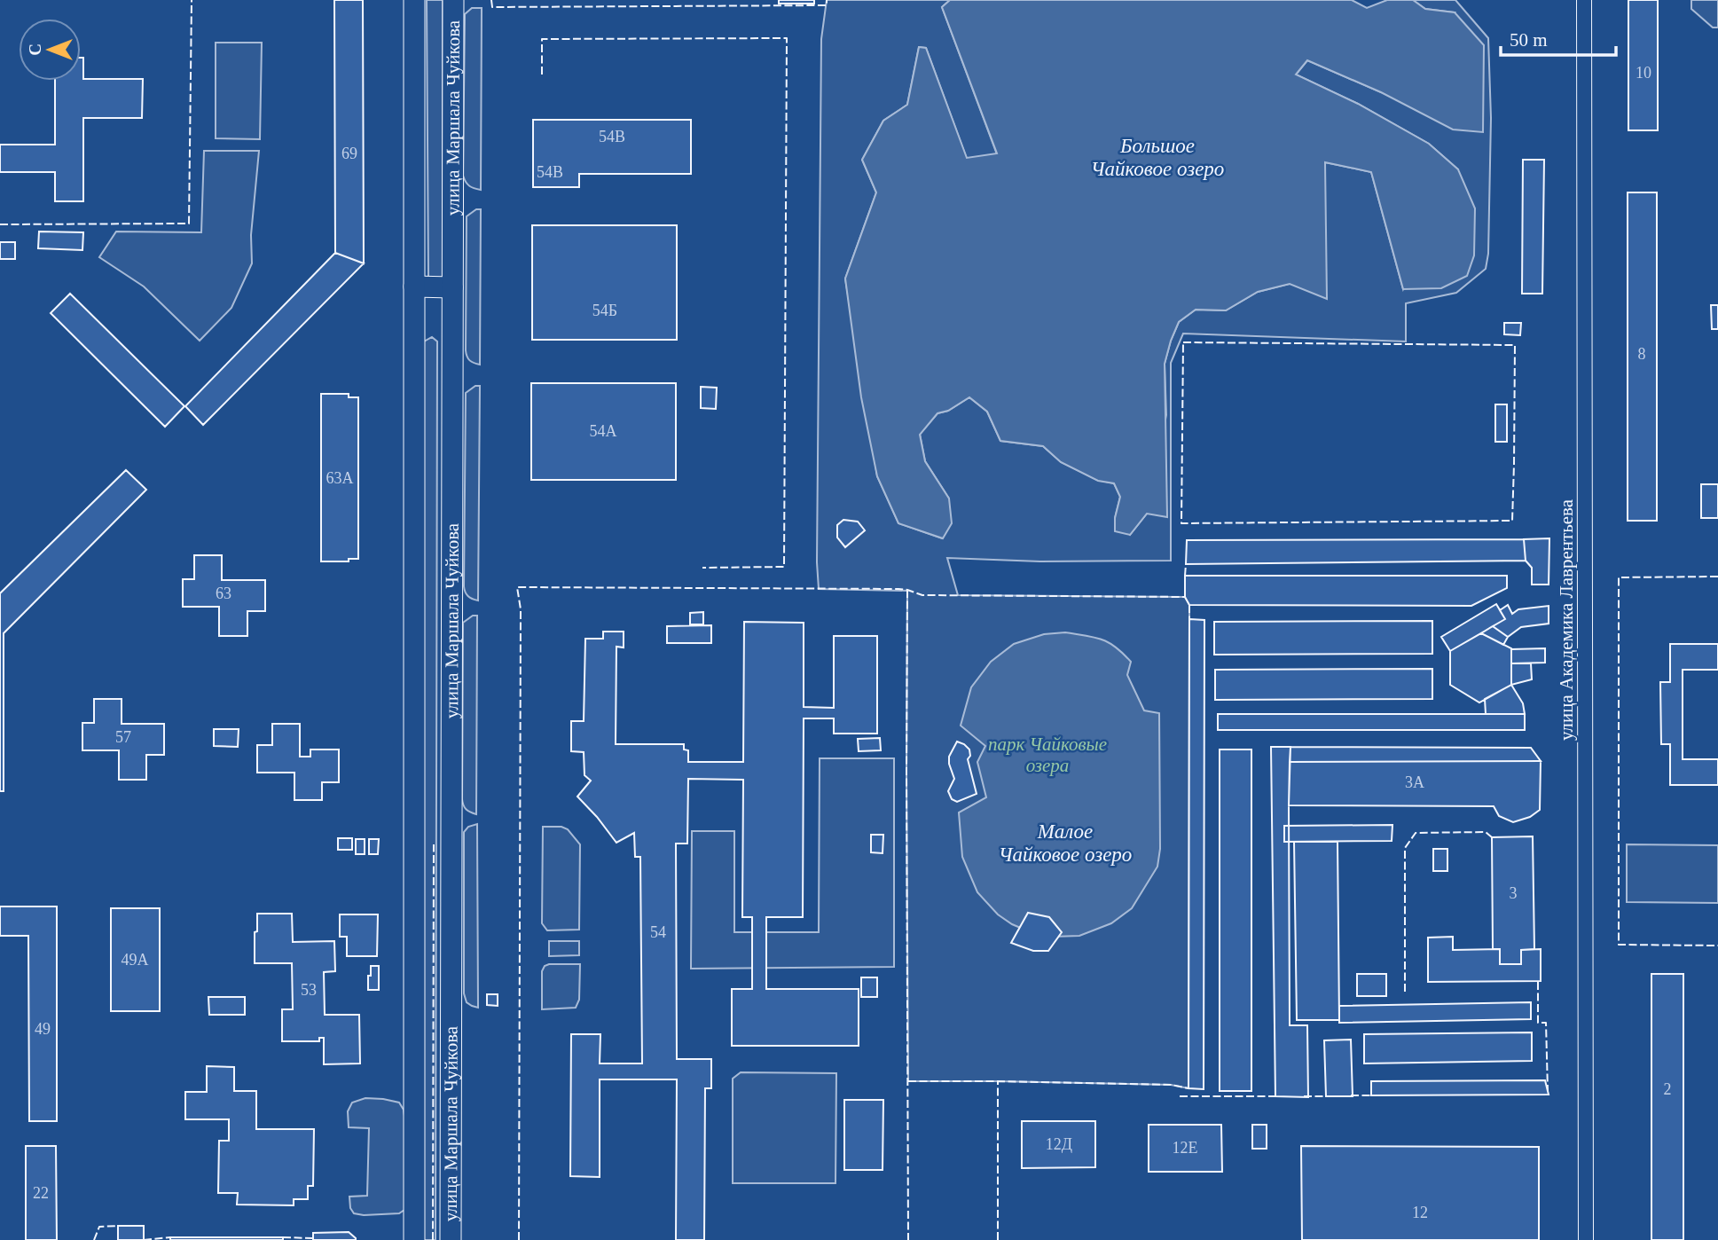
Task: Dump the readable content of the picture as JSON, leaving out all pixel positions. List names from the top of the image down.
{
  "streets": {
    "main road": ["улица Маршала Чуйкова"],
    "street": ["улица Академика Лаврентьева"]
  },
  "water": ["Большое Чайковое озеро", "Малое Чайковое озеро"],
  "parks": ["парк Чайковые озера"],
  "house_numbers": [
    "10",
    "54В",
    "69",
    "54В",
    "54Б",
    "8",
    "54А",
    "63А",
    "63",
    "57",
    "3А",
    "3",
    "54",
    "49А",
    "53",
    "49",
    "2",
    "12Д",
    "12Е",
    "22",
    "12"
  ],
  "scale_bar": "50 m",
  "north": "left"
}
